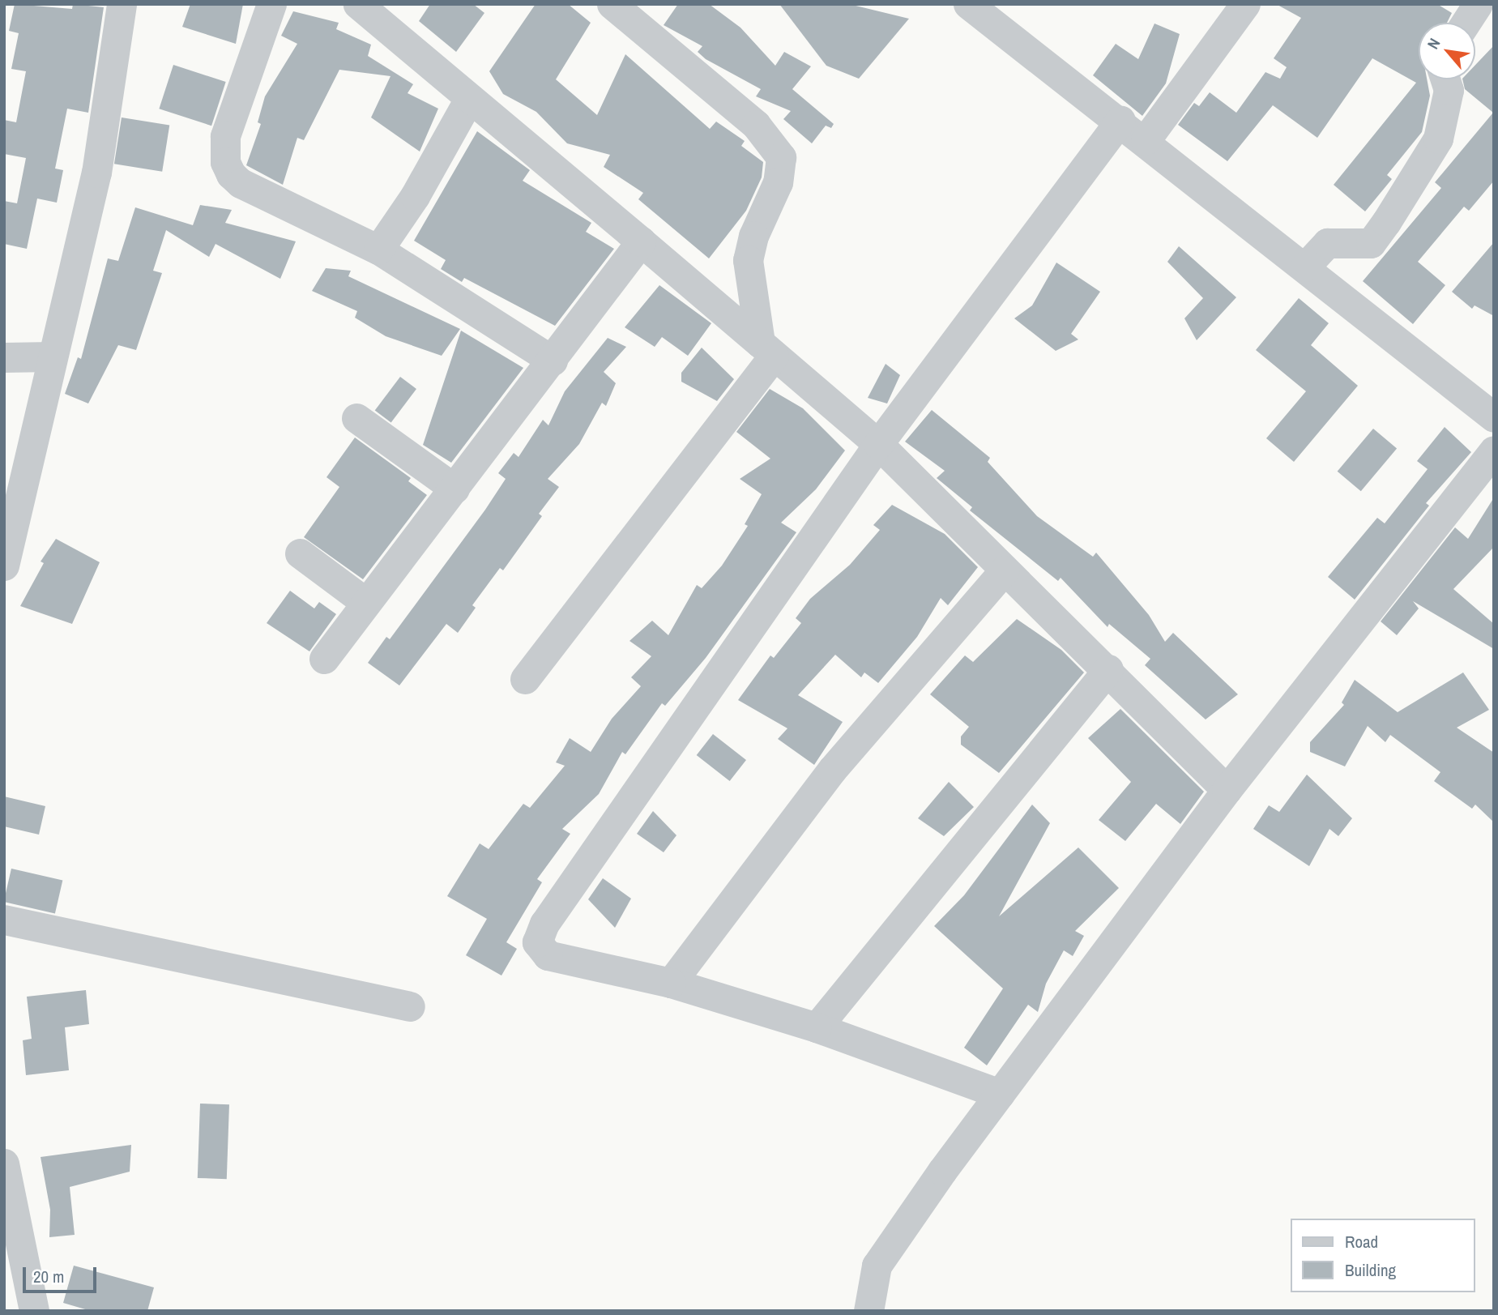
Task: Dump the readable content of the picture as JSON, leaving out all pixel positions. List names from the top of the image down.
{
  "legend": ["Road", "Building"],
  "scale_bar": "20 m",
  "north": "top left"
}
